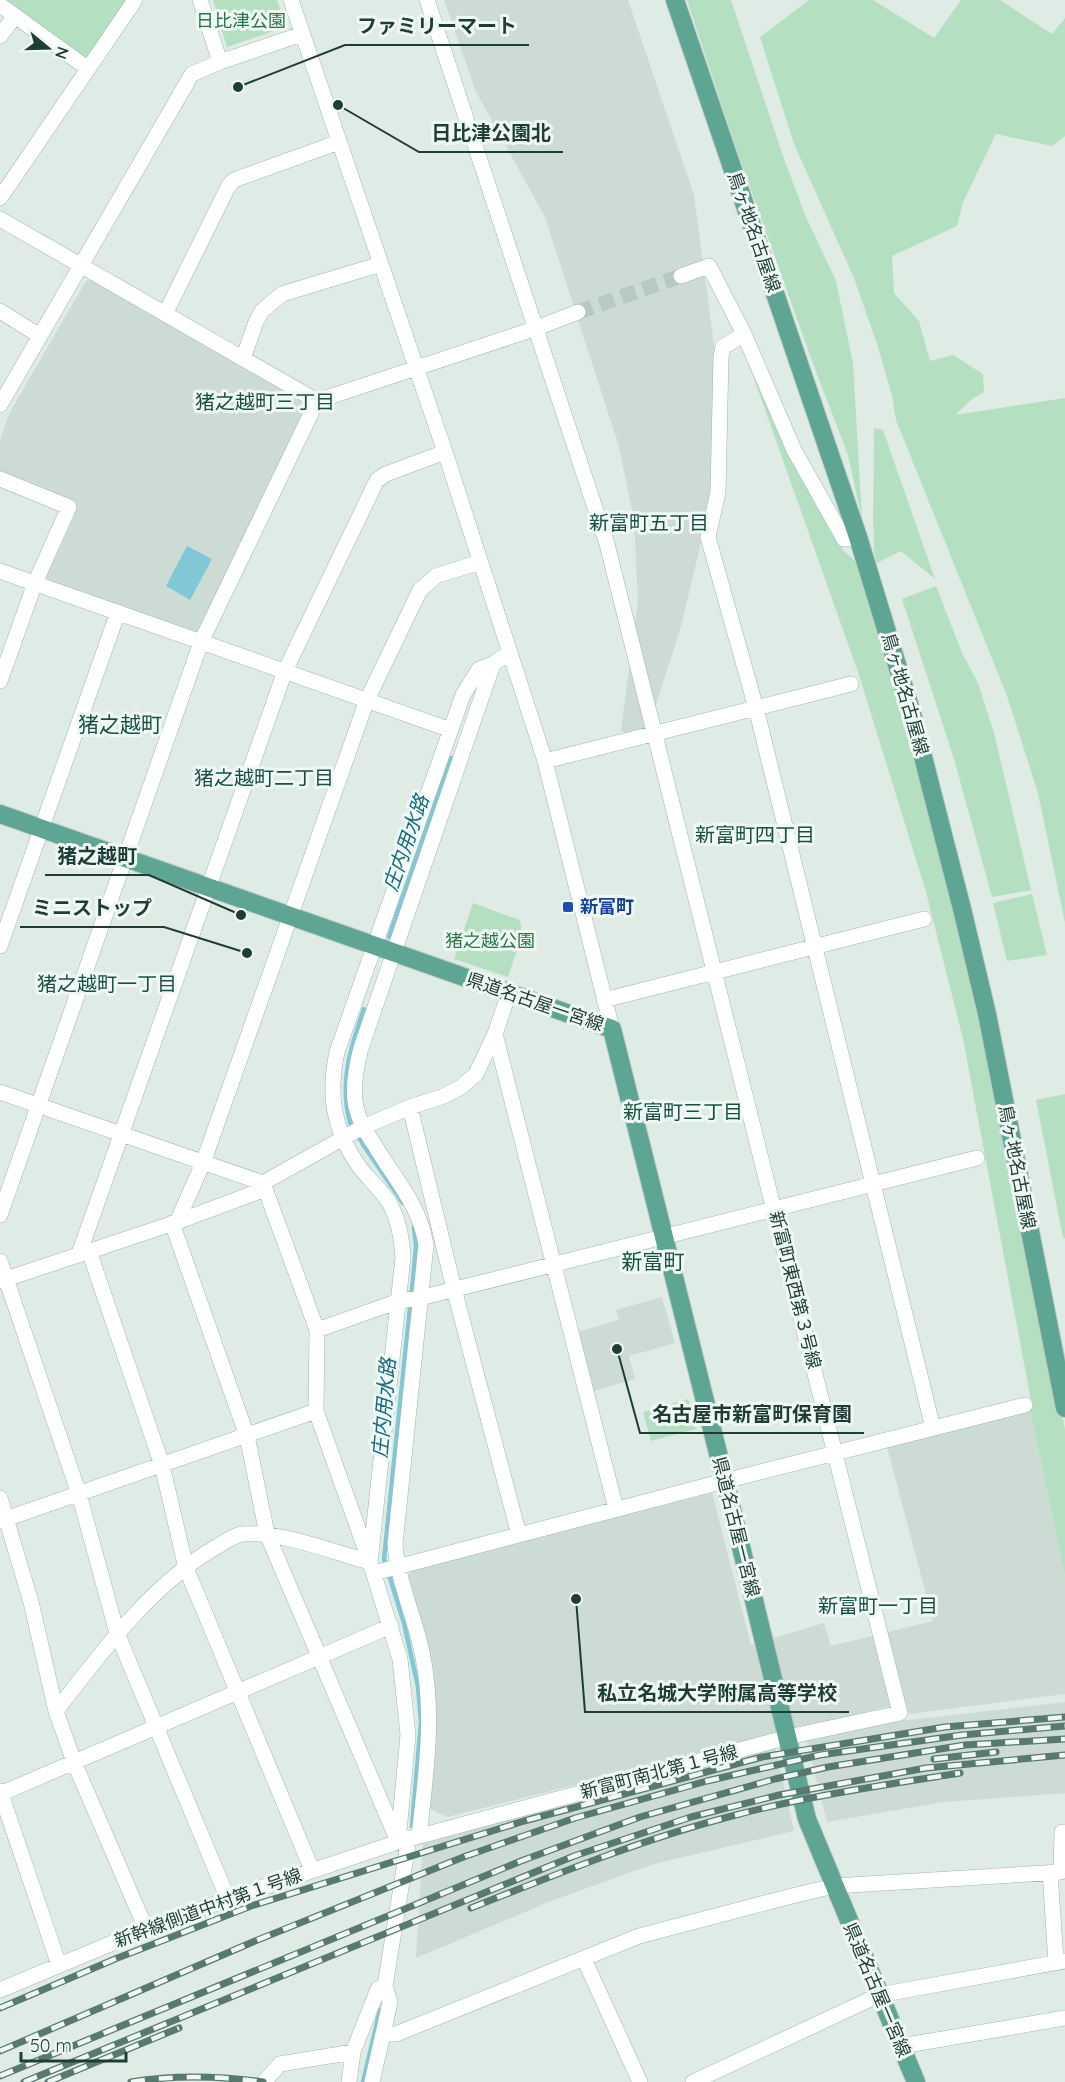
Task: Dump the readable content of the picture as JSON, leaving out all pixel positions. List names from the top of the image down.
{
  "streets": {
    "main road": ["鳥ヶ地名古屋線", "県道名古屋一宮線"],
    "street": ["新富町東西第３号線", "新富町南北第１号線", "新幹線側道中村第１号線"]
  },
  "crossings": [
    ["県道名古屋一宮線", "新富町南北第１号線"],
    ["新富町東西第３号線", "新富町南北第１号線"],
    ["新富町南北第１号線", "新幹線側道中村第１号線"]
  ],
  "districts": [
    "猪之越町三丁目",
    "新富町五丁目",
    "猪之越町",
    "猪之越町二丁目",
    "新富町四丁目",
    "猪之越町一丁目",
    "新富町三丁目",
    "新富町",
    "新富町一丁目"
  ],
  "water": ["庄内用水路"],
  "parks": ["日比津公園", "猪之越公園"],
  "places": {
    "other": [
      "ファミリーマート",
      "日比津公園北",
      "猪之越町",
      "ミニストップ",
      "名古屋市新富町保育園",
      "私立名城大学附属高等学校"
    ],
    "transit": ["新富町"]
  },
  "scale_bar": "50 m",
  "north": "right"
}
